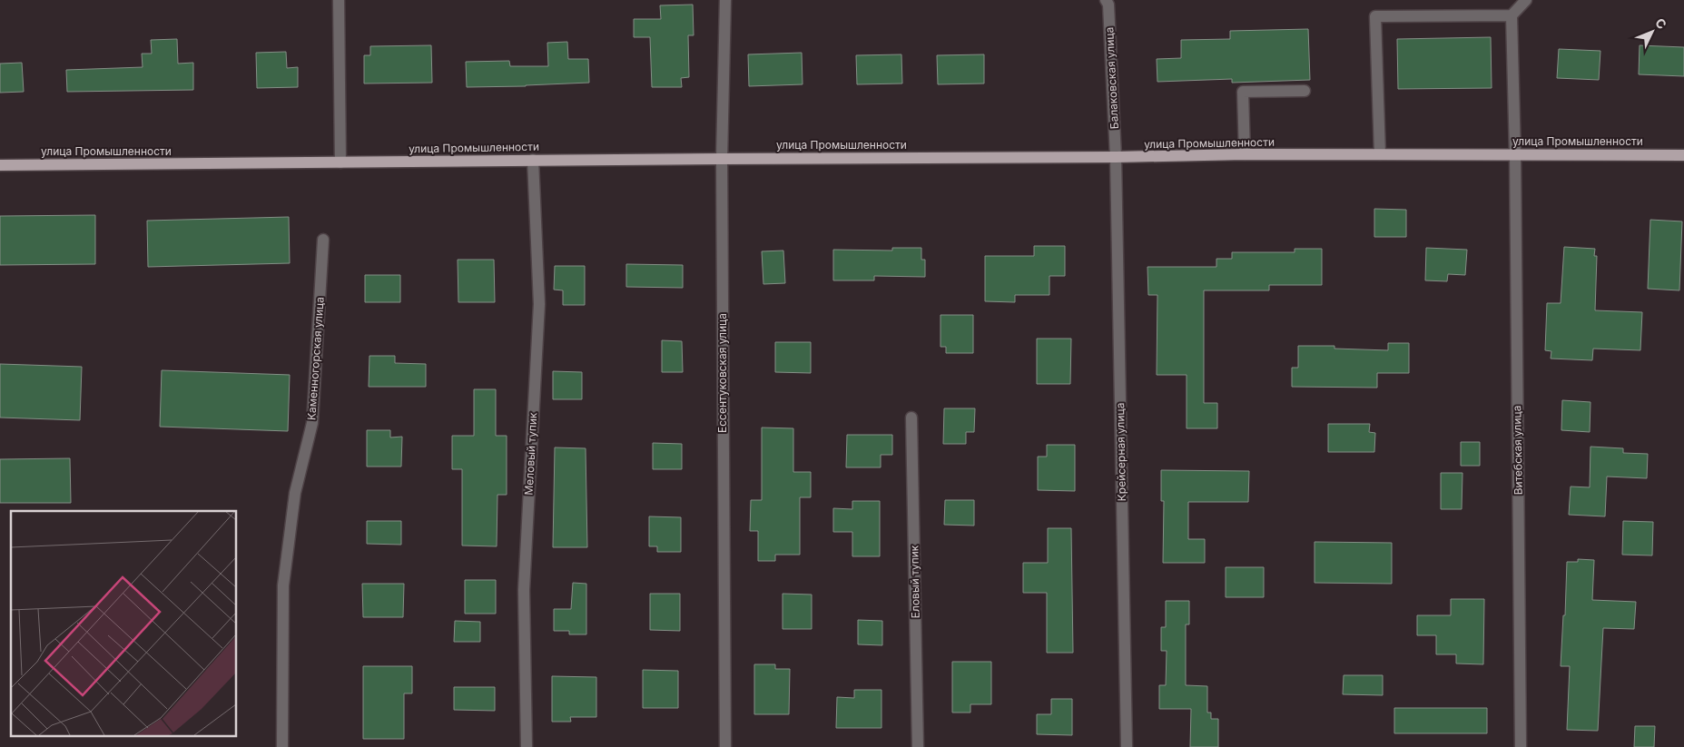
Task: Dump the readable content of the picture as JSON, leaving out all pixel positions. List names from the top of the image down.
{
  "streets": {
    "main road": ["улица Промышленности"],
    "street": [
      "Балаковская улица",
      "Каменногорская улица",
      "Ессентуковская улица",
      "Витебская улица",
      "Крейсерная улица",
      "Меловый тупик",
      "Еловый тупик"
    ]
  },
  "crossings": [
    ["Балаковская улица", "улица Промышленности"],
    ["Балаковская улица", "Крейсерная улица"],
    ["улица Промышленности", "Ессентуковская улица"],
    ["улица Промышленности", "Витебская улица"],
    ["улица Промышленности", "Крейсерная улица"],
    ["улица Промышленности", "Меловый тупик"]
  ],
  "north": "top right"
}
